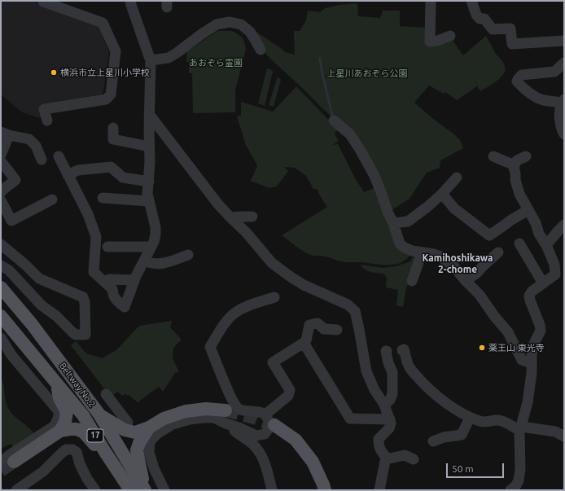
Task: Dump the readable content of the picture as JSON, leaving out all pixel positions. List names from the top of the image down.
{
  "streets": {
    "main road": ["Beltway No.2", "17"]
  },
  "districts": ["Kamihoshikawa 2-chome"],
  "parks": ["あおぞら霊園", "上星川あおぞら公園"],
  "places": ["横浜市立上星川小学校", "薬王山 東光寺"],
  "scale_bar": "50 m"
}
